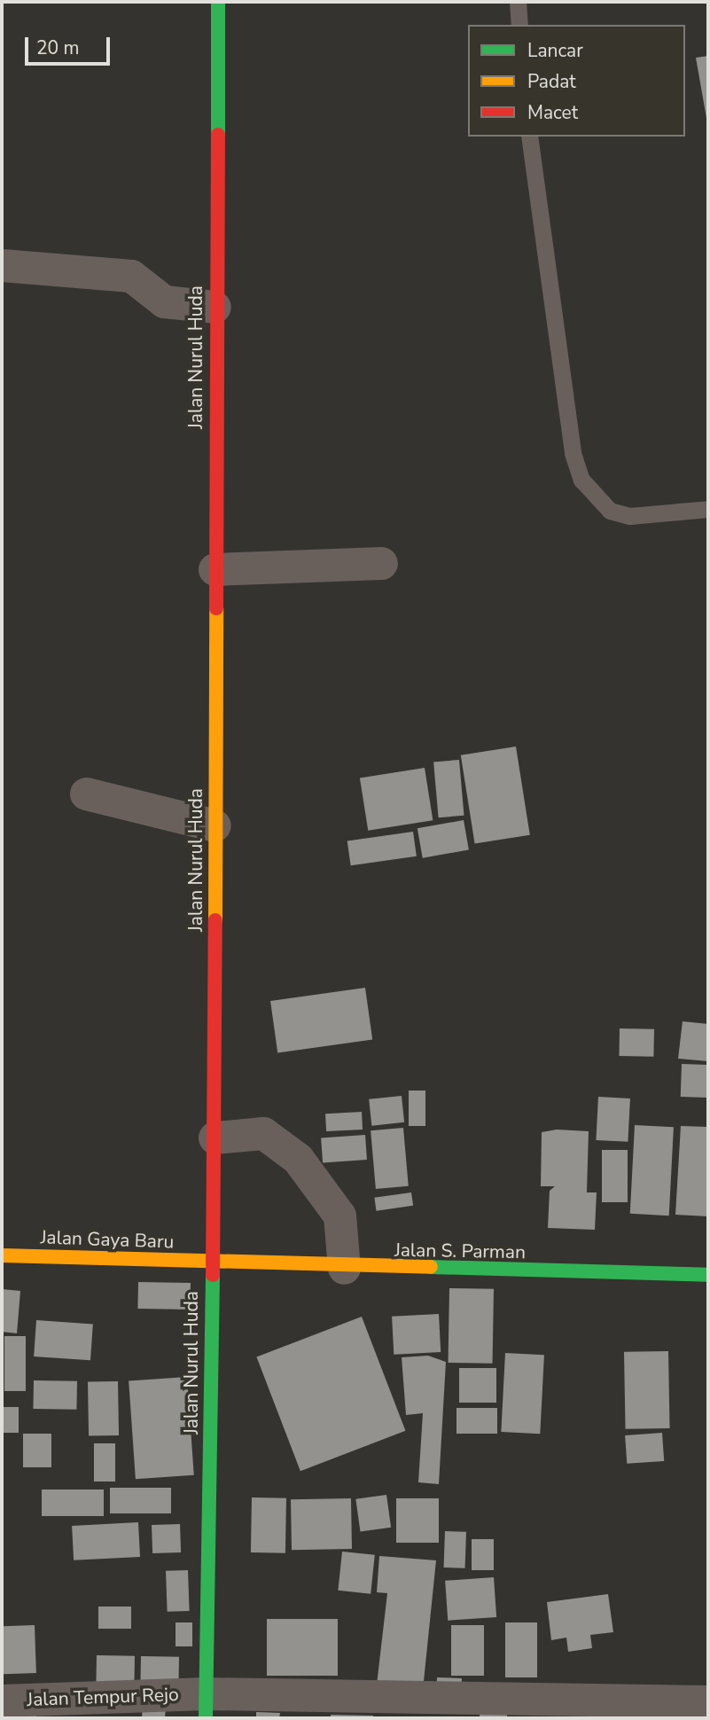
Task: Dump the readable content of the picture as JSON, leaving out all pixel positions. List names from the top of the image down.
{
  "streets": {
    "street": [
      "Jalan Nurul Huda",
      "Jalan Gaya Baru",
      "Jalan S. Parman",
      "Jalan Tempur Rejo"
    ]
  },
  "crossings": [
    ["Jalan Nurul Huda", "Jalan Gaya Baru"],
    ["Jalan Nurul Huda", "Jalan S. Parman"],
    ["Jalan Nurul Huda", "Jalan Tempur Rejo"],
    ["Jalan Gaya Baru", "Jalan S. Parman"]
  ],
  "legend": ["Lancar", "Padat", "Macet"],
  "scale_bar": "20 m"
}
